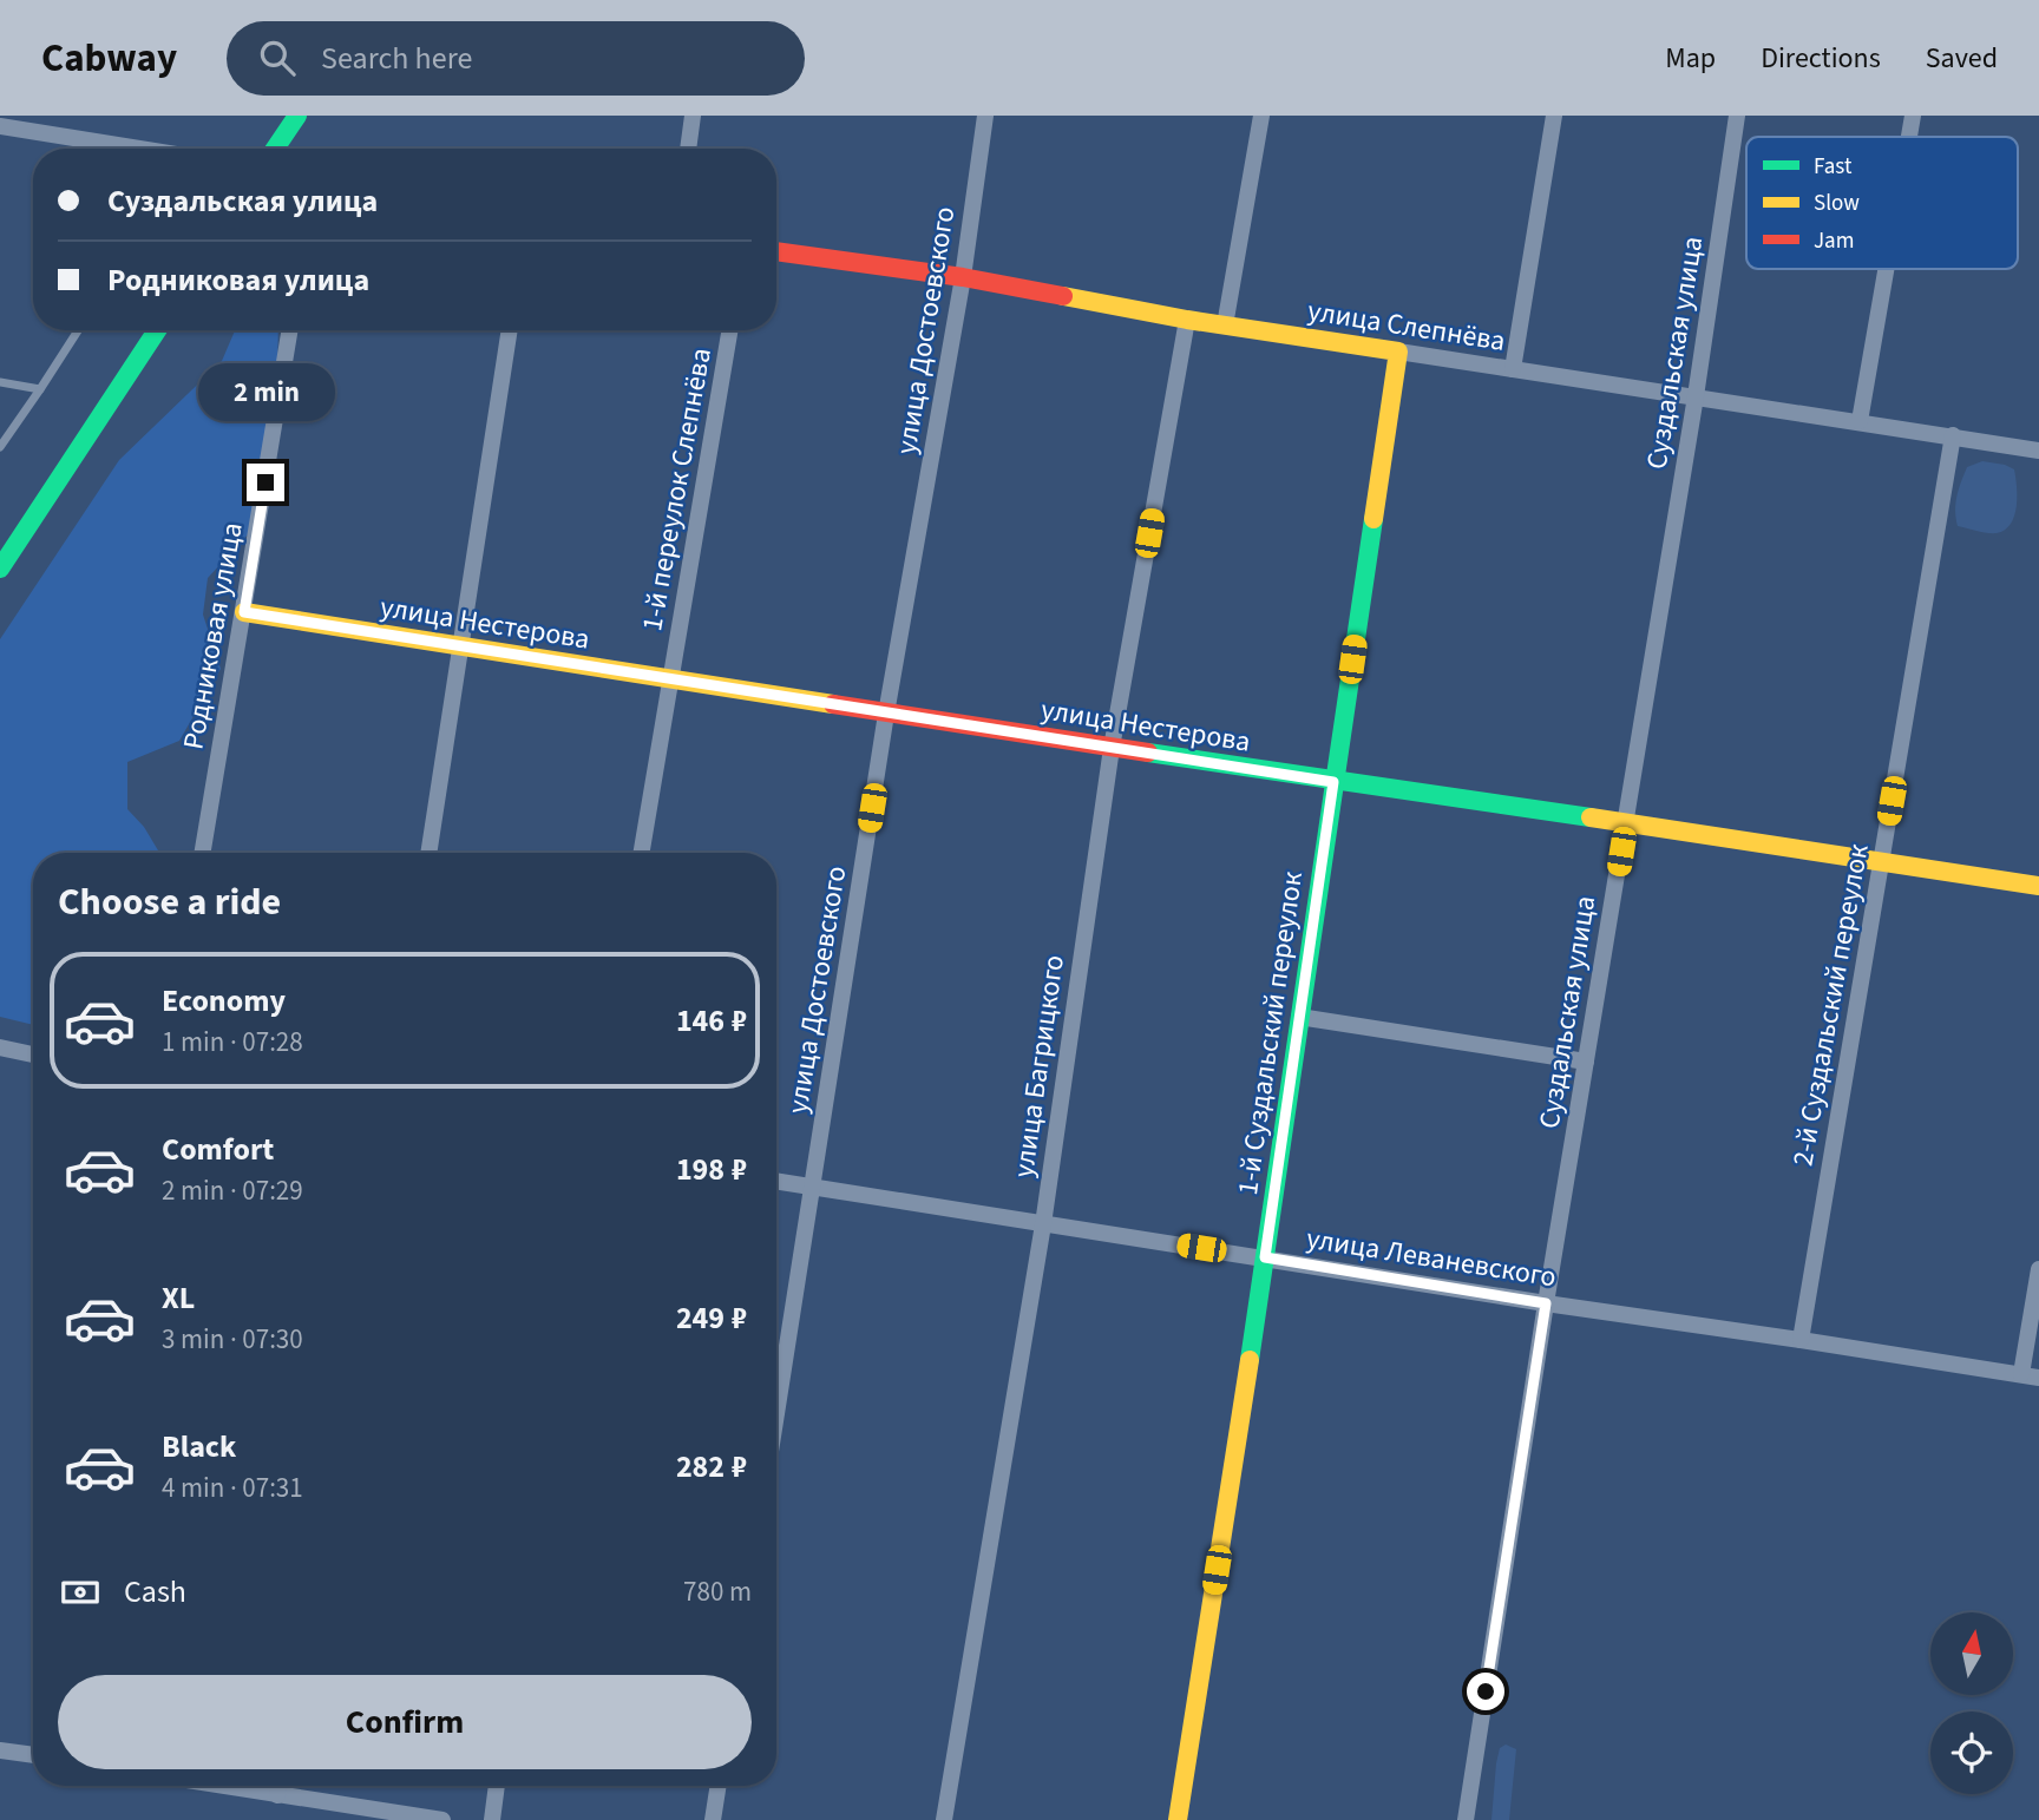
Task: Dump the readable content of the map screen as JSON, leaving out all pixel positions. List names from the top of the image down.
{
  "streets": {
    "street": [
      "улица Слепнёва",
      "улица Достоевского",
      "Суздальская улица",
      "1-й переулок Слепнёва",
      "улица Нестерова",
      "Родниковая улица",
      "2-й Суздальский переулок",
      "1-й Суздальский переулок",
      "улица Багрицкого",
      "улица Леваневского"
    ]
  },
  "crossings": [
    ["улица Слепнёва", "улица Достоевского"],
    ["улица Слепнёва", "Суздальская улица"],
    ["улица Слепнёва", "2-й Суздальский переулок"],
    ["улица Слепнёва", "1-й Суздальский переулок"],
    ["улица Слепнёва", "улица Багрицкого"],
    ["улица Достоевского", "улица Нестерова"],
    ["улица Достоевского", "улица Леваневского"],
    ["Суздальская улица", "улица Нестерова"],
    ["Суздальская улица", "улица Леваневского"],
    ["1-й переулок Слепнёва", "улица Нестерова"],
    ["улица Нестерова", "Родниковая улица"],
    ["улица Нестерова", "2-й Суздальский переулок"],
    ["улица Нестерова", "1-й Суздальский переулок"],
    ["улица Нестерова", "улица Багрицкого"],
    ["2-й Суздальский переулок", "улица Леваневского"],
    ["1-й Суздальский переулок", "улица Леваневского"],
    ["улица Багрицкого", "улица Леваневского"]
  ],
  "legend": ["Fast", "Slow", "Jam"],
  "north": "top",
  "page": {
    "header": "Cabway",
    "search": "Search here",
    "nav": ["Map", "Directions", "Saved"],
    "banner": ["Суздальская улица", "Родниковая улица"],
    "bubble": "2 min",
    "heading": "Choose a ride",
    "list": [
      {
        "name": "Economy",
        "note": "1 min · 07:28",
        "value": "146 ₽"
      },
      {
        "name": "Comfort",
        "note": "2 min · 07:29",
        "value": "198 ₽"
      },
      {
        "name": "XL",
        "note": "3 min · 07:30",
        "value": "249 ₽"
      },
      {
        "name": "Black",
        "note": "4 min · 07:31",
        "value": "282 ₽"
      }
    ],
    "pay": ["Cash", "780 m"],
    "buttons": "Confirm"
  }
}
